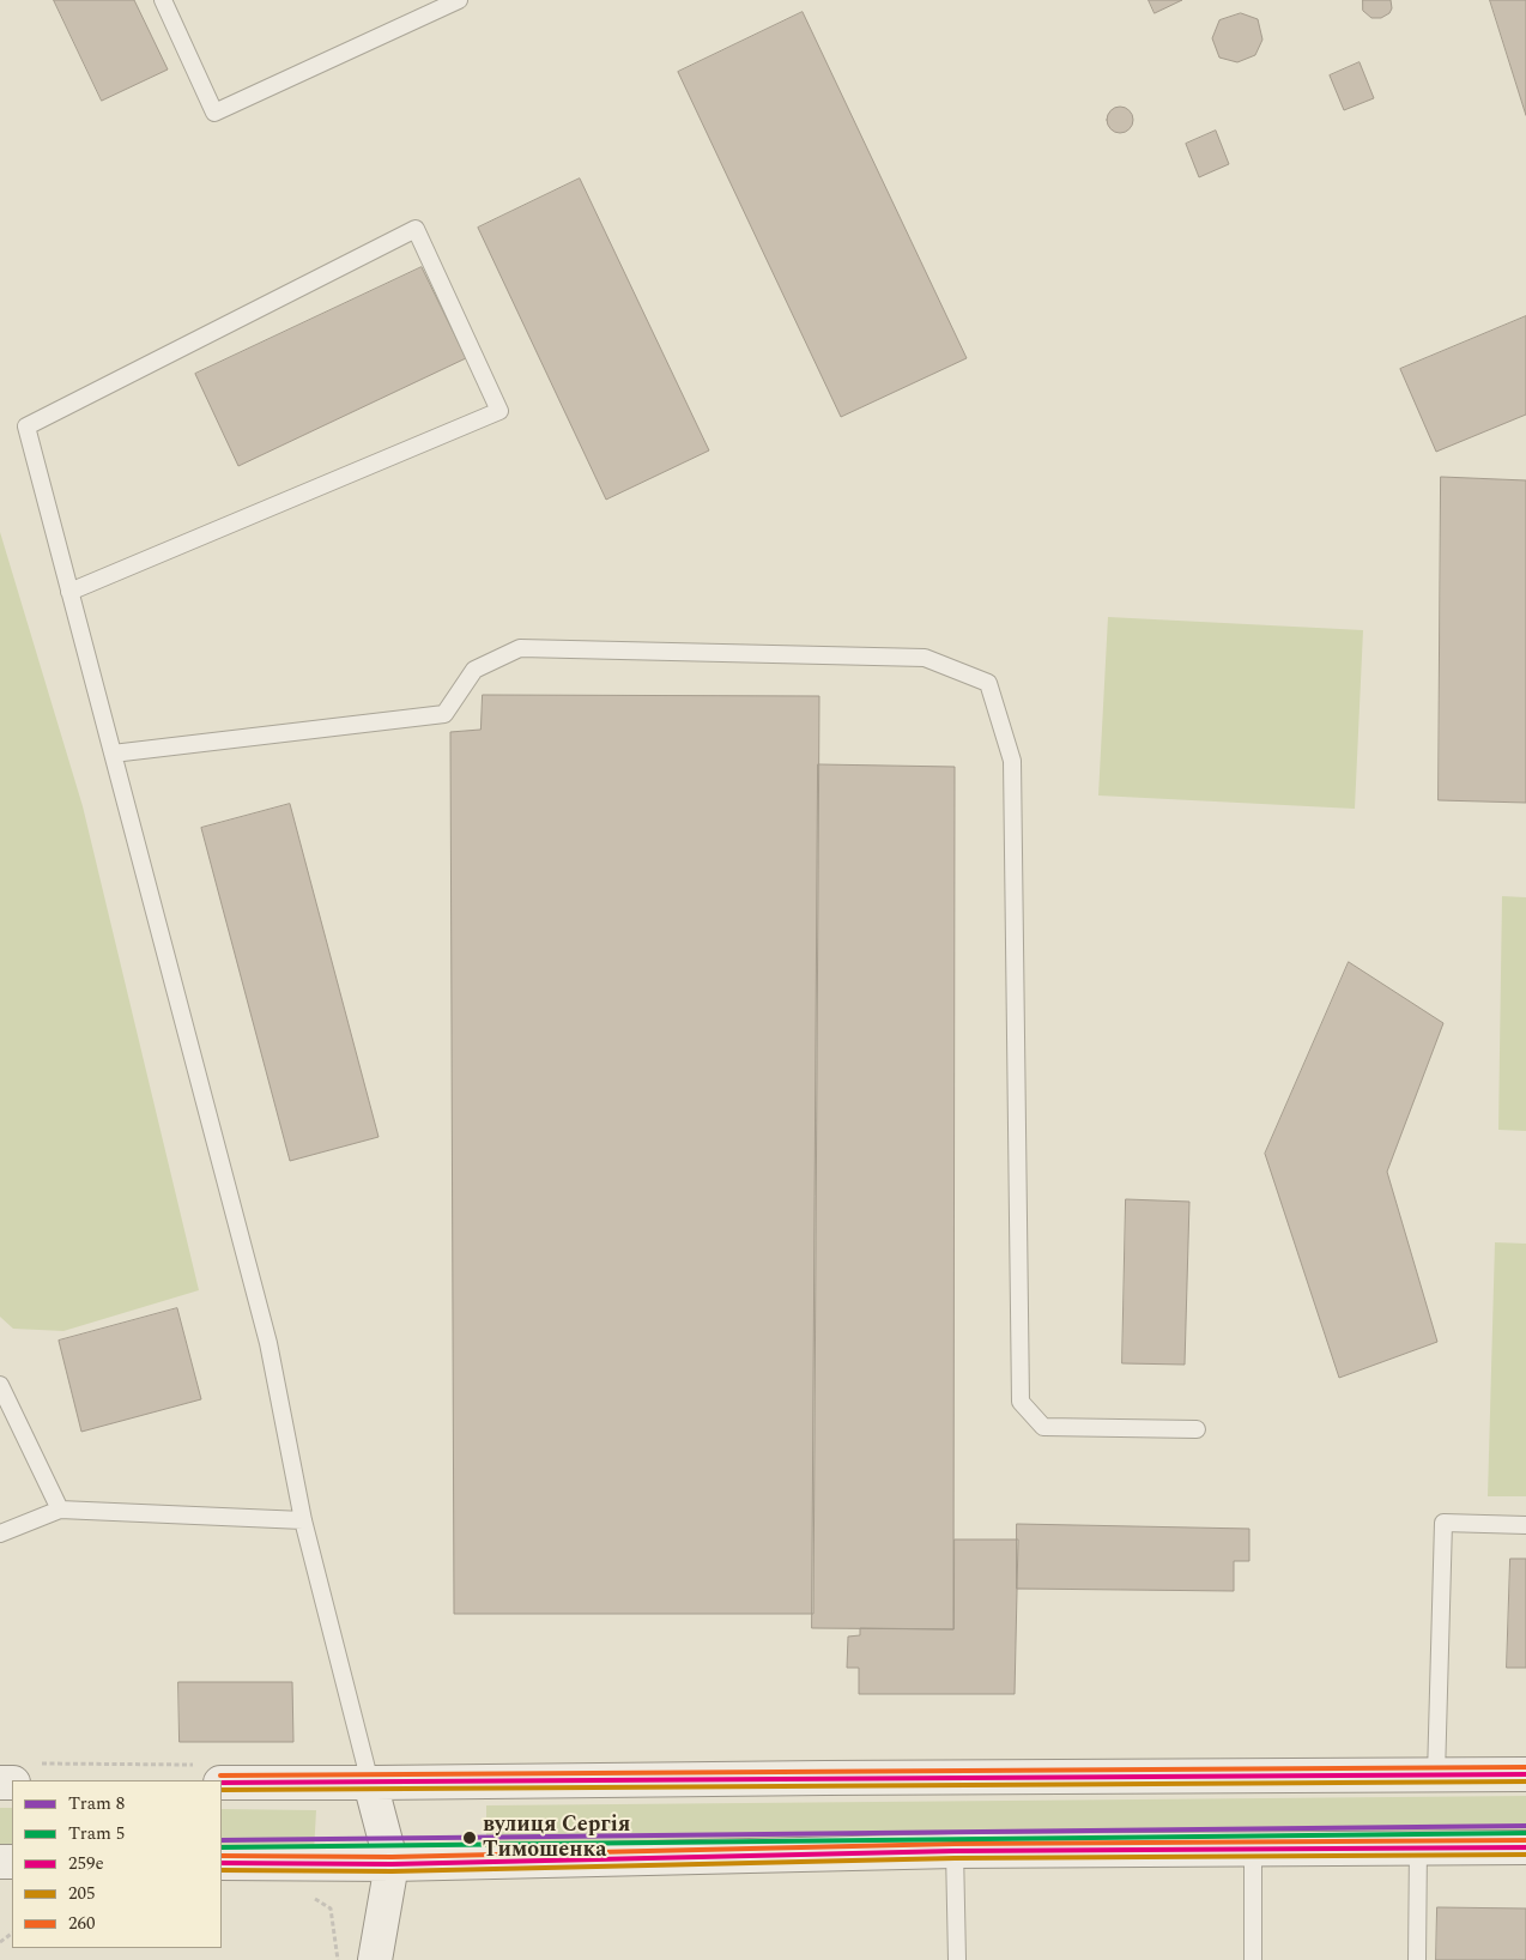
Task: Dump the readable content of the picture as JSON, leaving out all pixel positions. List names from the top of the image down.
{
  "places": ["вулиця Сергія Тимошенка"],
  "lines": [
    "transit line 260",
    "transit line 259е",
    "transit line 205",
    "tram line 8",
    "tram line 5"
  ],
  "legend": [
    "Tram 8",
    "Tram 5",
    "259е",
    "205",
    "260"
  ]
}
